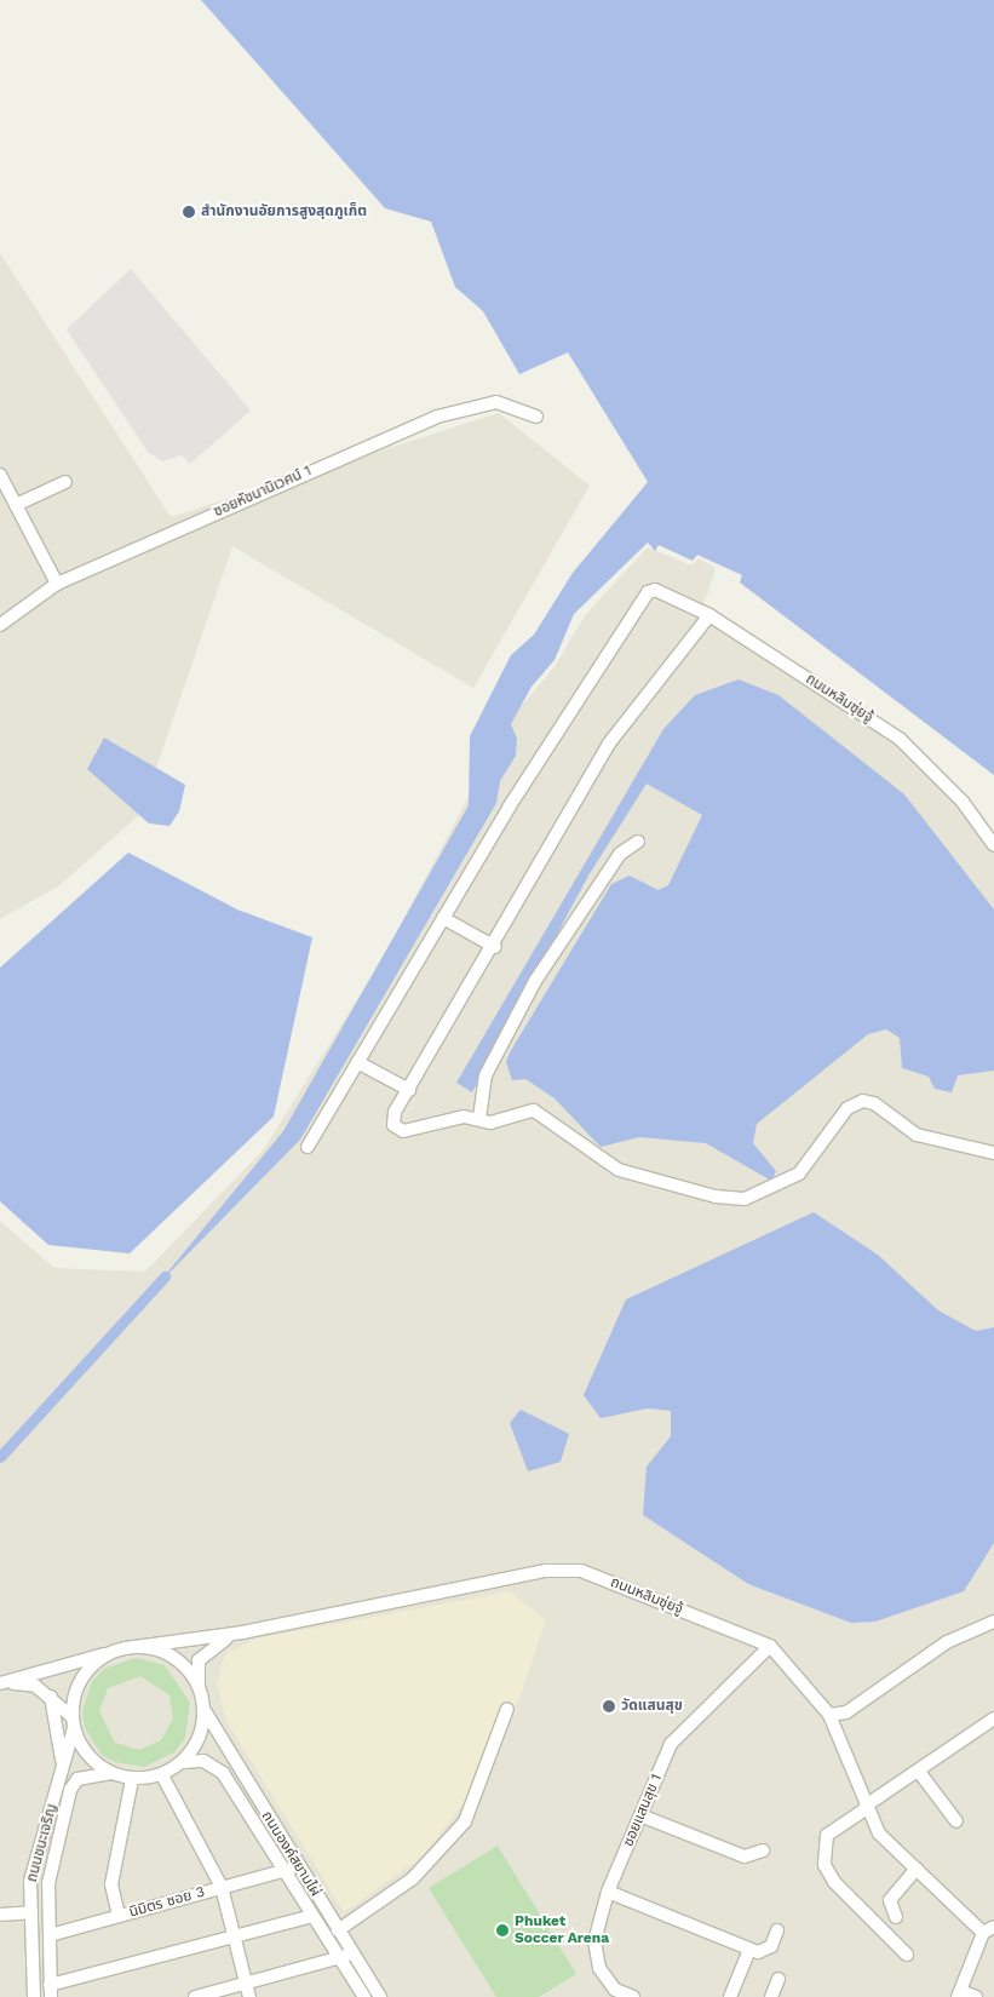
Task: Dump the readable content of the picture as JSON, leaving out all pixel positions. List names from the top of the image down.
{
  "streets": {
    "street": [
      "ซอยหัชนานิเวศน์ 1",
      "ถนนหลิมซุ่ยจู้",
      "ซอยแสนสุข 1",
      "ถนนชนะเจริญ",
      "ถนนองค์สยามไผ่",
      "นิมิตร ซอย 3"
    ]
  },
  "crossings": [
    ["ถนนหลิมซุ่ยจู้", "ซอยแสนสุข 1"],
    ["ถนนหลิมซุ่ยจู้", "ถนนชนะเจริญ"],
    ["ถนนหลิมซุ่ยจู้", "ถนนองค์สยามไผ่"],
    ["ถนนชนะเจริญ", "ถนนองค์สยามไผ่"],
    ["ถนนชนะเจริญ", "นิมิตร ซอย 3"],
    ["ถนนองค์สยามไผ่", "นิมิตร ซอย 3"]
  ],
  "places": ["สำนักงานอัยการสูงสุดภูเก็ต", "วัดแสนสุข", "Phuket Soccer Arena"]
}
